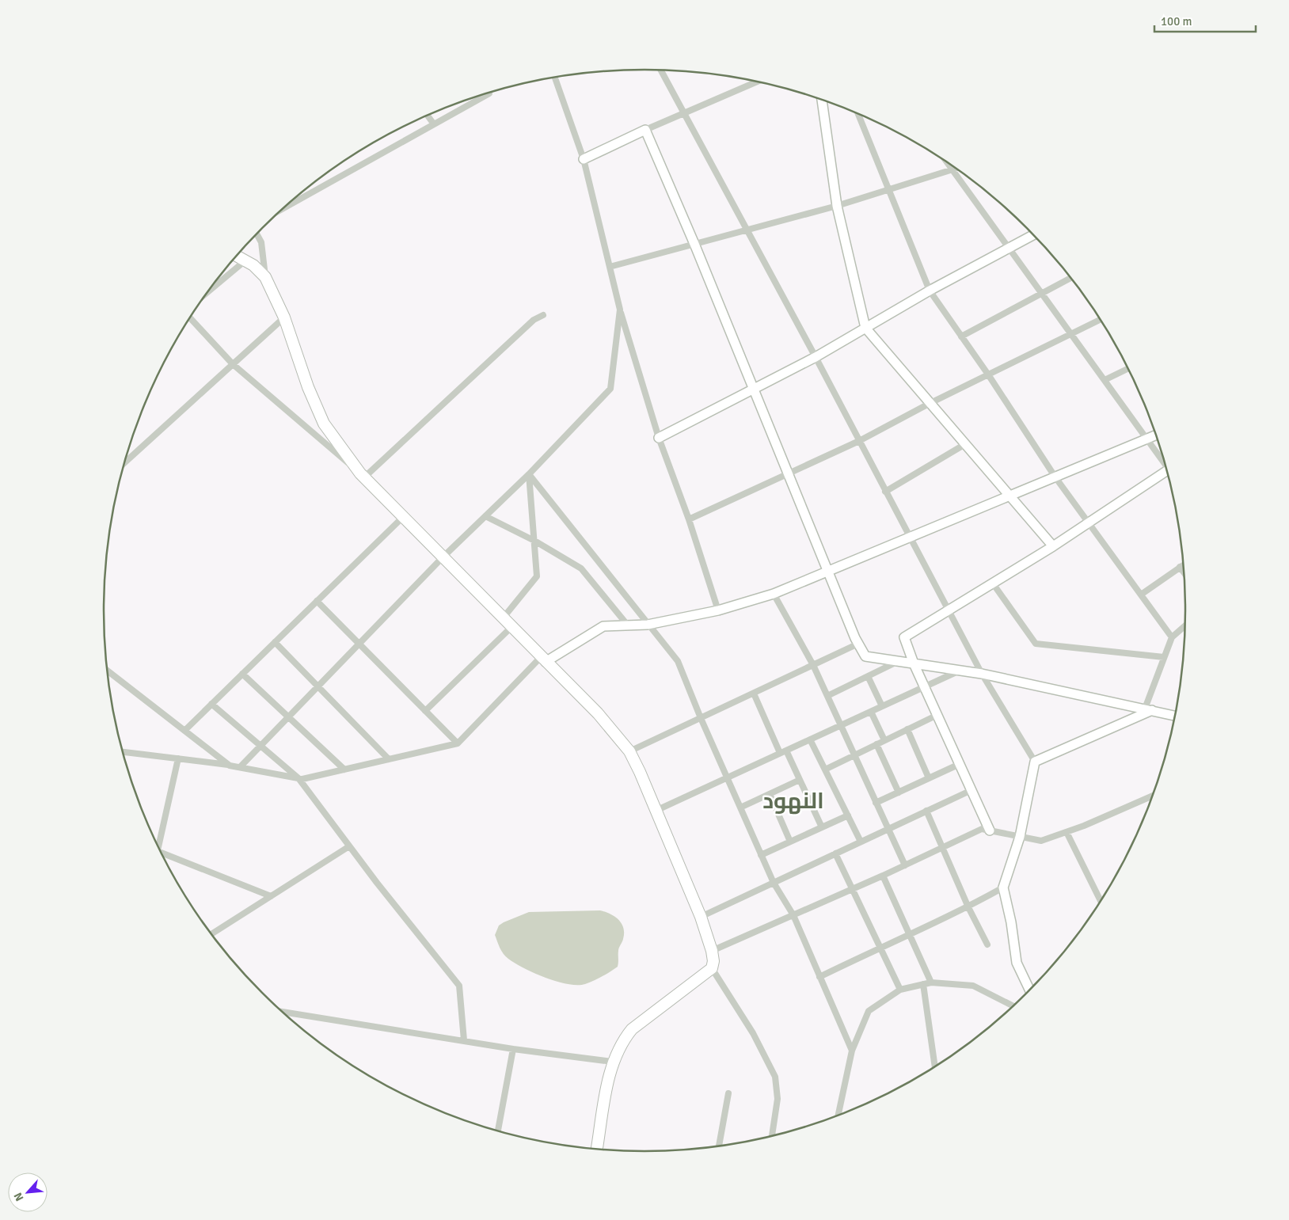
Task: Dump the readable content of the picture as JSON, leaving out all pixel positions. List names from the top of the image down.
{
  "districts": ["النهود"],
  "scale_bar": "100 m",
  "north": "bottom left"
}
